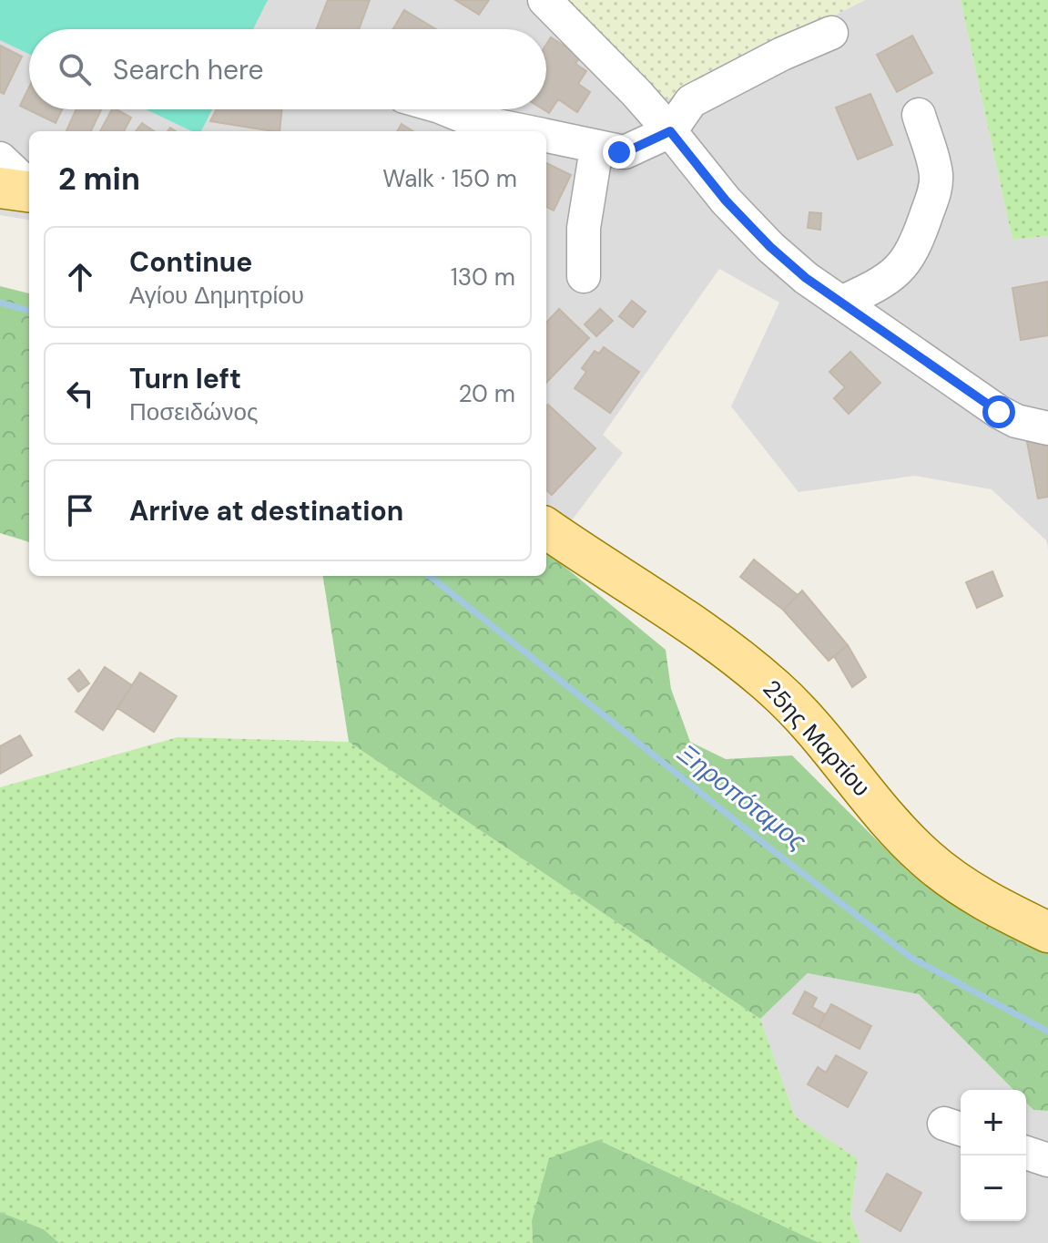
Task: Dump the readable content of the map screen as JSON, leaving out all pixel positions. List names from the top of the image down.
{
  "streets": {
    "main road": ["25ης Μαρτίου"]
  },
  "water": ["Ξηροπόταμος"],
  "page": {
    "search": "Search here",
    "heading": ["2 min", "Walk · 150 m"],
    "list": [
      ["Continue", "Αγίου Δημητρίου", "130 m"],
      ["Turn left", "Ποσειδώνος", "20 m"],
      "Arrive at destination"
    ],
    "map_buttons": ["+", "−"]
  }
}
